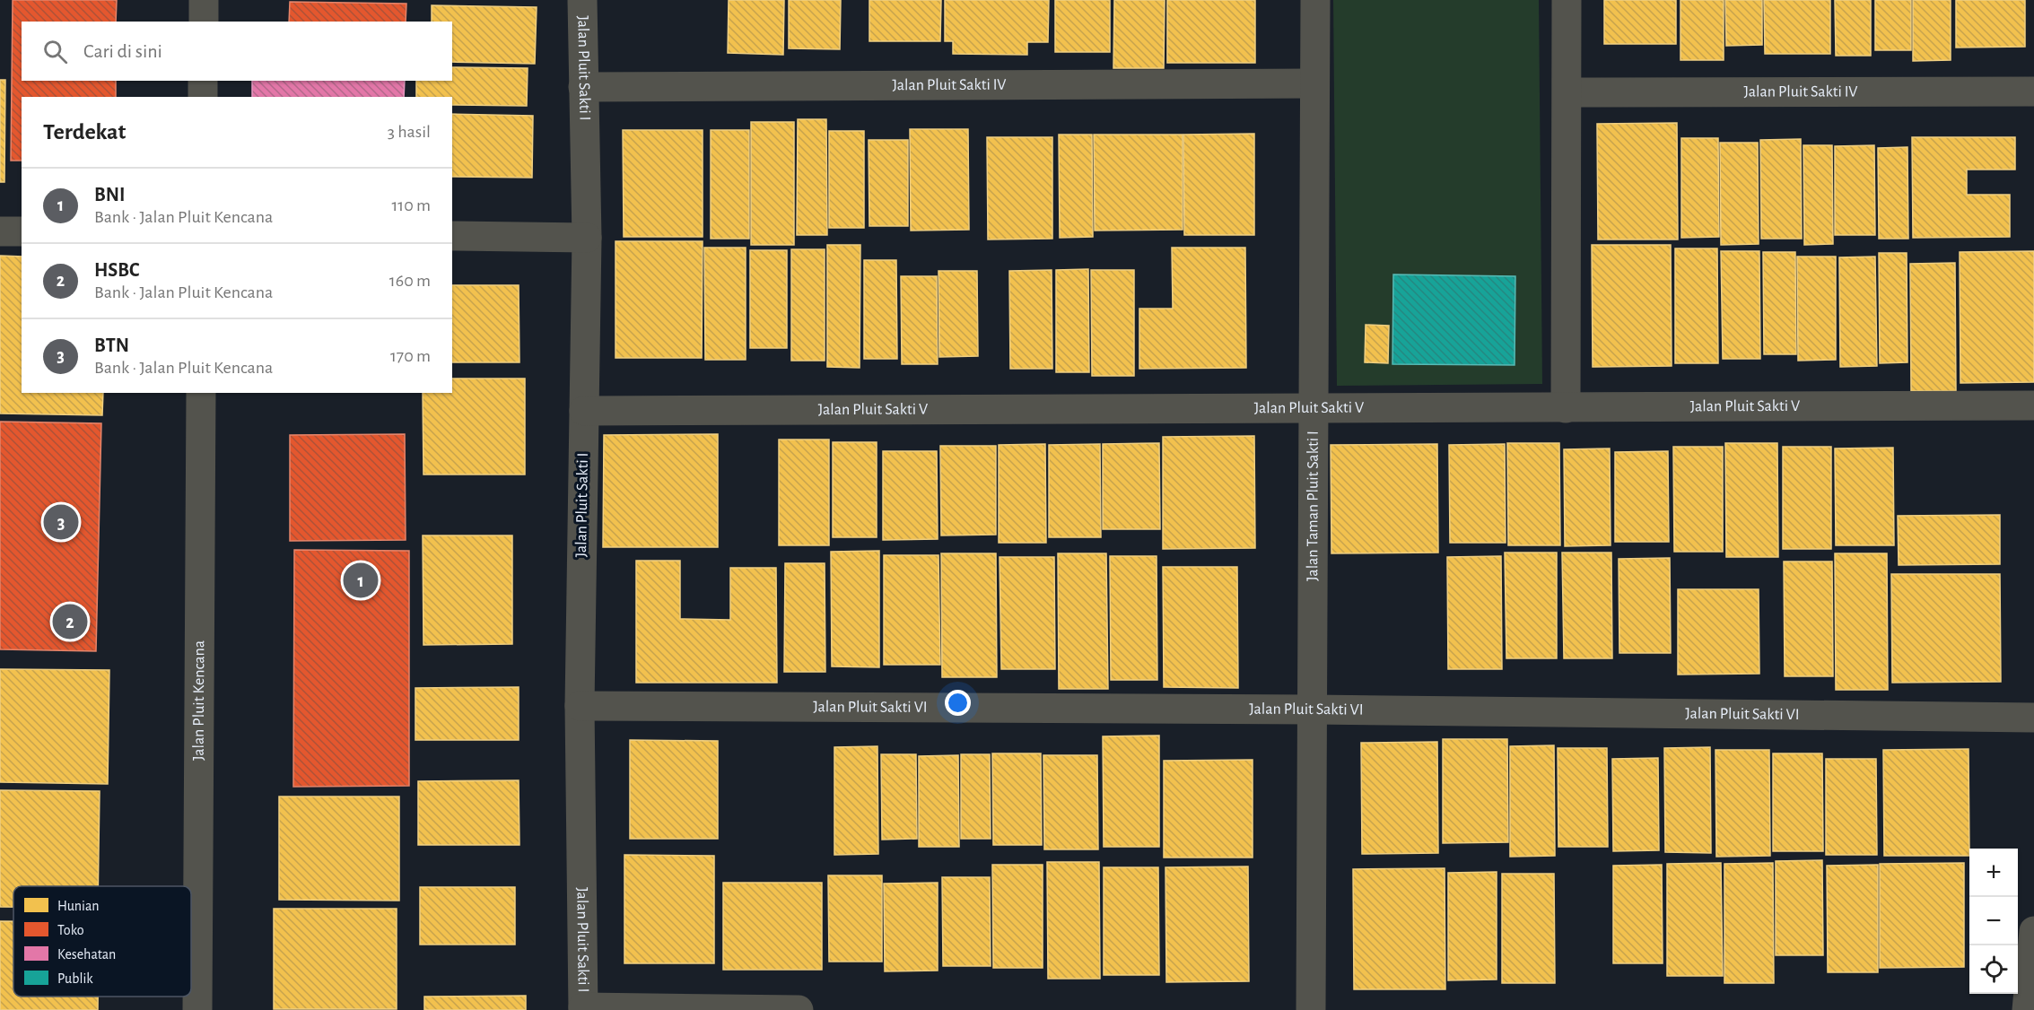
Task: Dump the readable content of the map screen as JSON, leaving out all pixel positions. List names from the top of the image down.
{
  "streets": {
    "street": [
      "Jalan Pluit Sakti I",
      "Jalan Pluit Sakti IV",
      "Jalan Pluit Sakti V",
      "Jalan Taman Pluit Sakti I",
      "Jalan Pluit Kencana",
      "Jalan Pluit Sakti VI"
    ]
  },
  "crossings": [
    ["Jalan Pluit Sakti I", "Jalan Pluit Sakti IV"],
    ["Jalan Pluit Sakti I", "Jalan Pluit Sakti V"],
    ["Jalan Pluit Sakti I", "Jalan Pluit Sakti VI"],
    ["Jalan Pluit Sakti IV", "Jalan Taman Pluit Sakti I"],
    ["Jalan Pluit Sakti V", "Jalan Taman Pluit Sakti I"],
    ["Jalan Taman Pluit Sakti I", "Jalan Pluit Sakti VI"]
  ],
  "legend": [
    "Hunian",
    "Toko",
    "Kesehatan",
    "Publik"
  ],
  "page": {
    "search": "Cari di sini",
    "heading": ["Terdekat", "3 hasil"],
    "list": [
      {
        "mark": "1",
        "name": "BNI",
        "note": "Bank · Jalan Pluit Kencana",
        "value": "110 m"
      },
      {
        "mark": "2",
        "name": "HSBC",
        "note": "Bank · Jalan Pluit Kencana",
        "value": "160 m"
      },
      {
        "mark": "3",
        "name": "BTN",
        "note": "Bank · Jalan Pluit Kencana",
        "value": "170 m"
      }
    ],
    "pins": ["3", "1", "2"],
    "map_buttons": ["+", "−"]
  }
}
